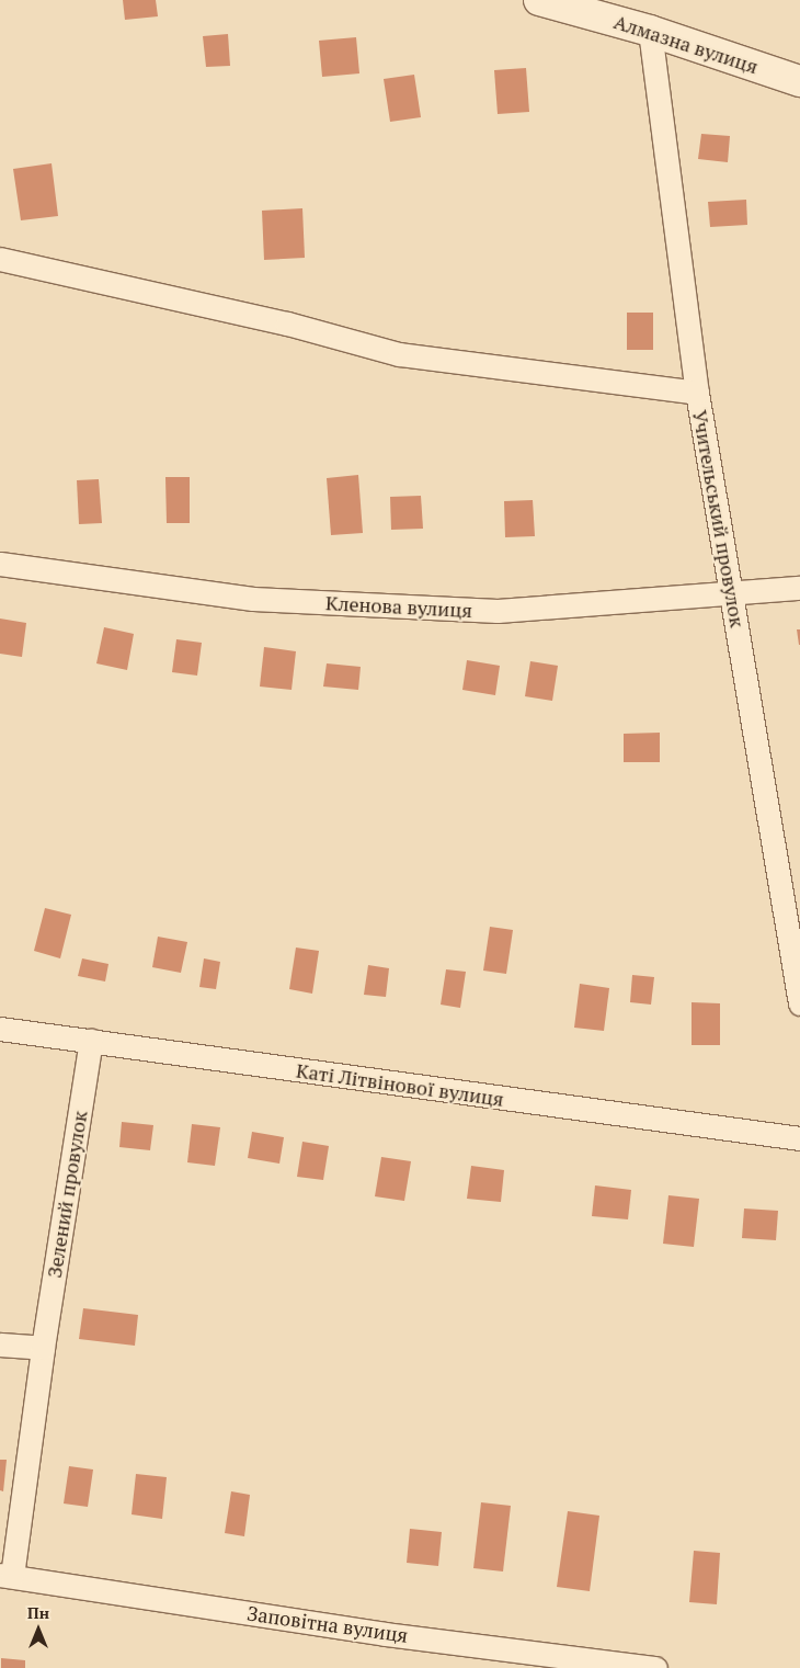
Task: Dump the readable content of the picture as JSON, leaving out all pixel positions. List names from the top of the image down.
{
  "streets": {
    "main road": ["Алмазна вулиця"],
    "street": [
      "Учительський провулок",
      "Кленова вулиця",
      "Каті Літвінової вулиця",
      "Зелений провулок",
      "Заповітна вулиця"
    ]
  },
  "crossings": [
    ["Алмазна вулиця", "Учительський провулок"],
    ["Учительський провулок", "Кленова вулиця"],
    ["Каті Літвінової вулиця", "Зелений провулок"],
    ["Зелений провулок", "Заповітна вулиця"]
  ],
  "north": "top"
}
